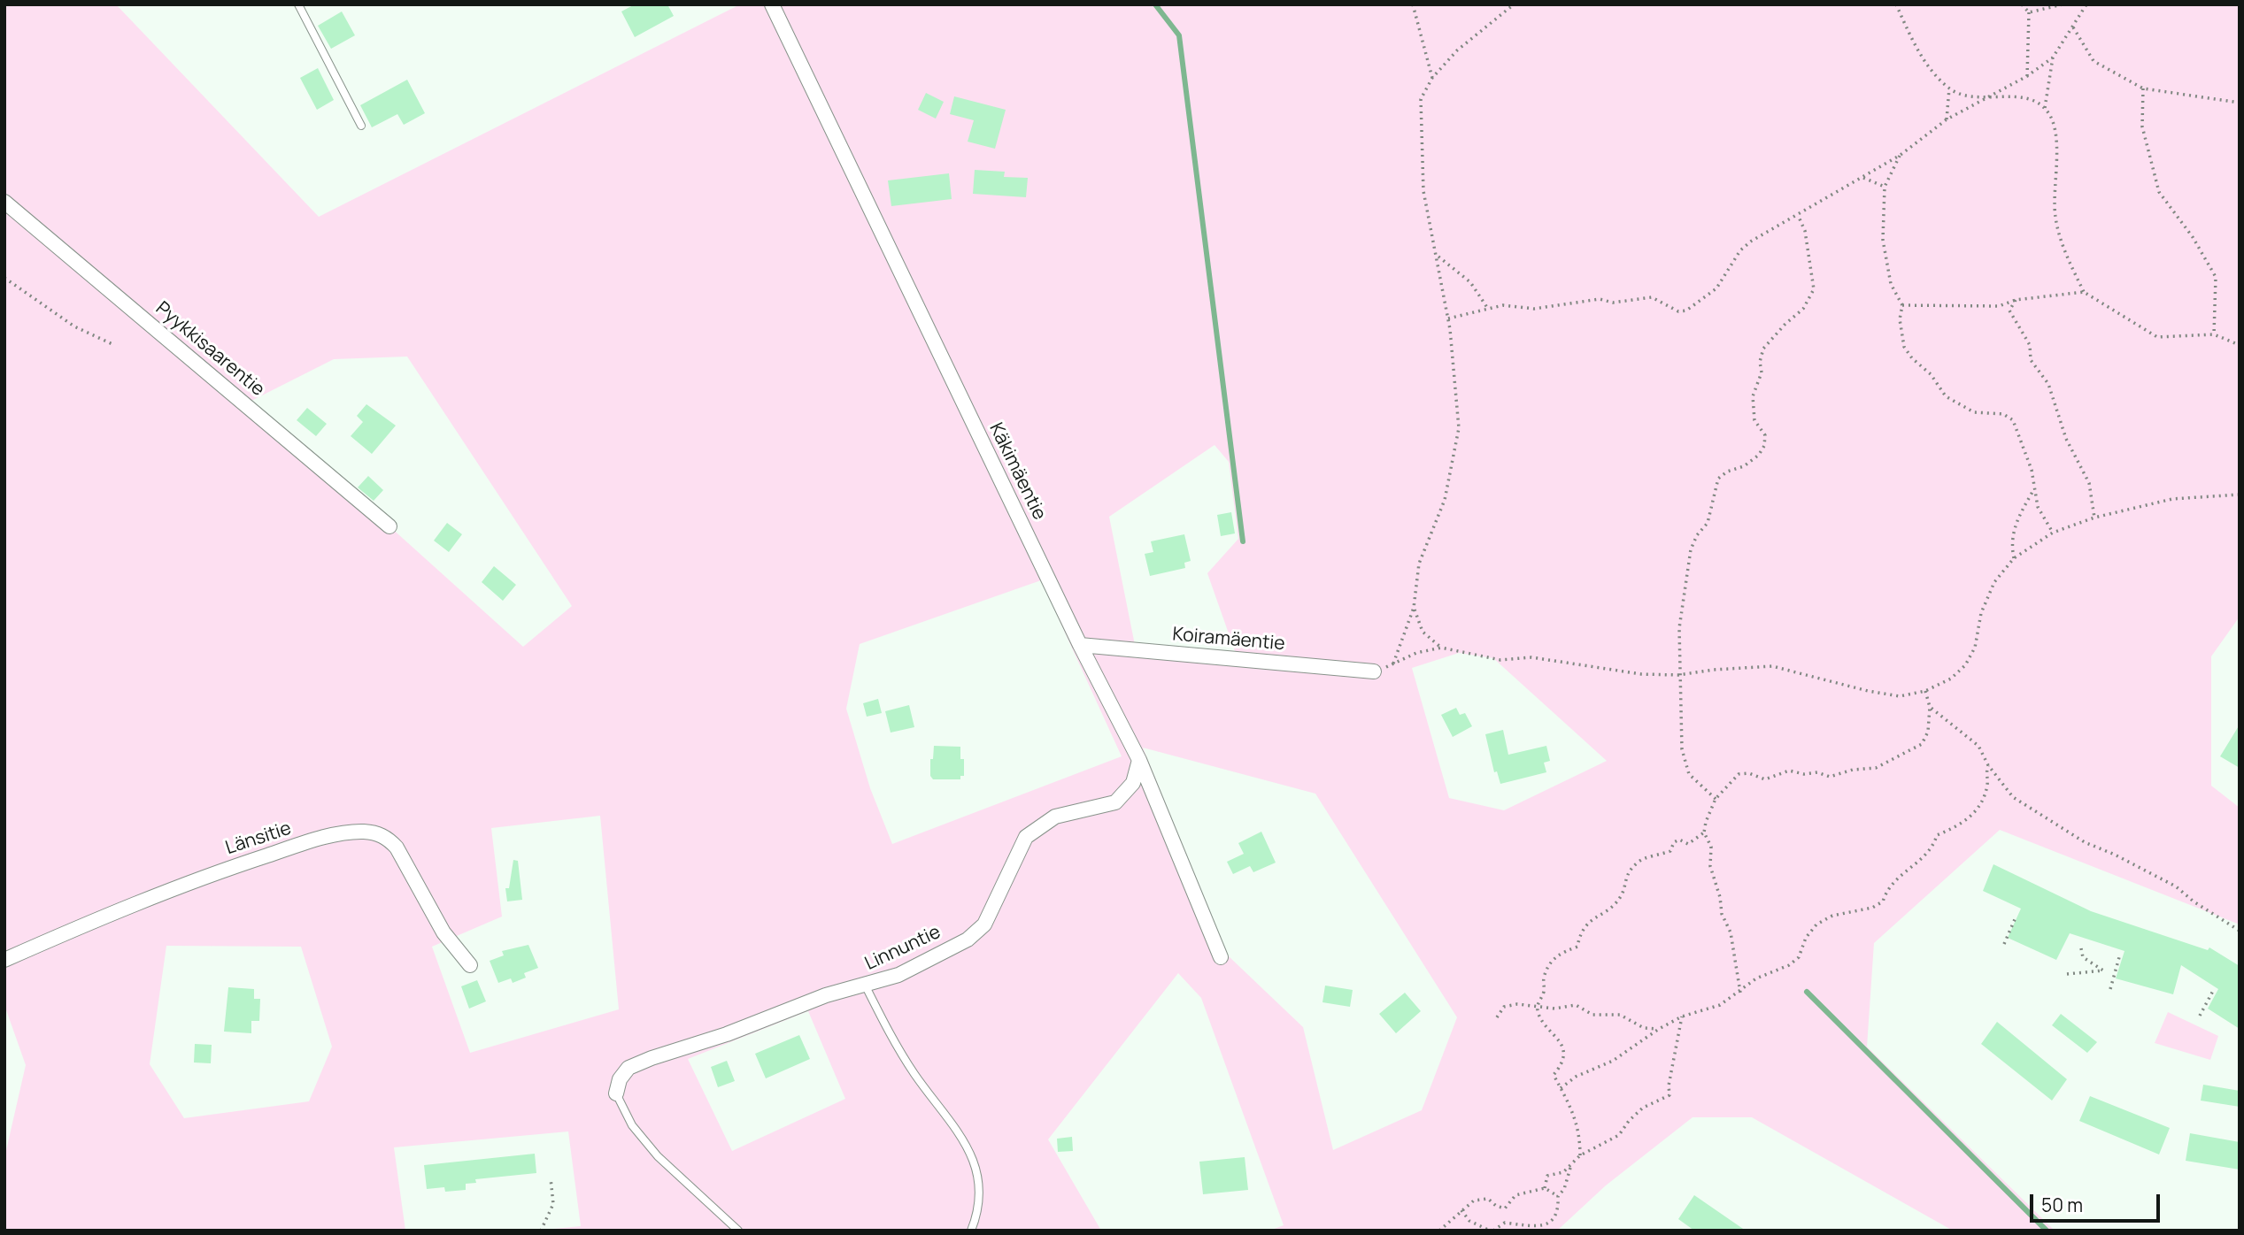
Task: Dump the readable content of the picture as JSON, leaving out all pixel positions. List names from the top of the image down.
{
  "streets": {
    "street": [
      "Pyykkisaarentie",
      "Käkimäentie",
      "Koiramäentie",
      "Länsitie",
      "Linnuntie"
    ]
  },
  "crossings": [
    ["Käkimäentie", "Koiramäentie"],
    ["Käkimäentie", "Linnuntie"]
  ],
  "scale_bar": "50 m"
}
